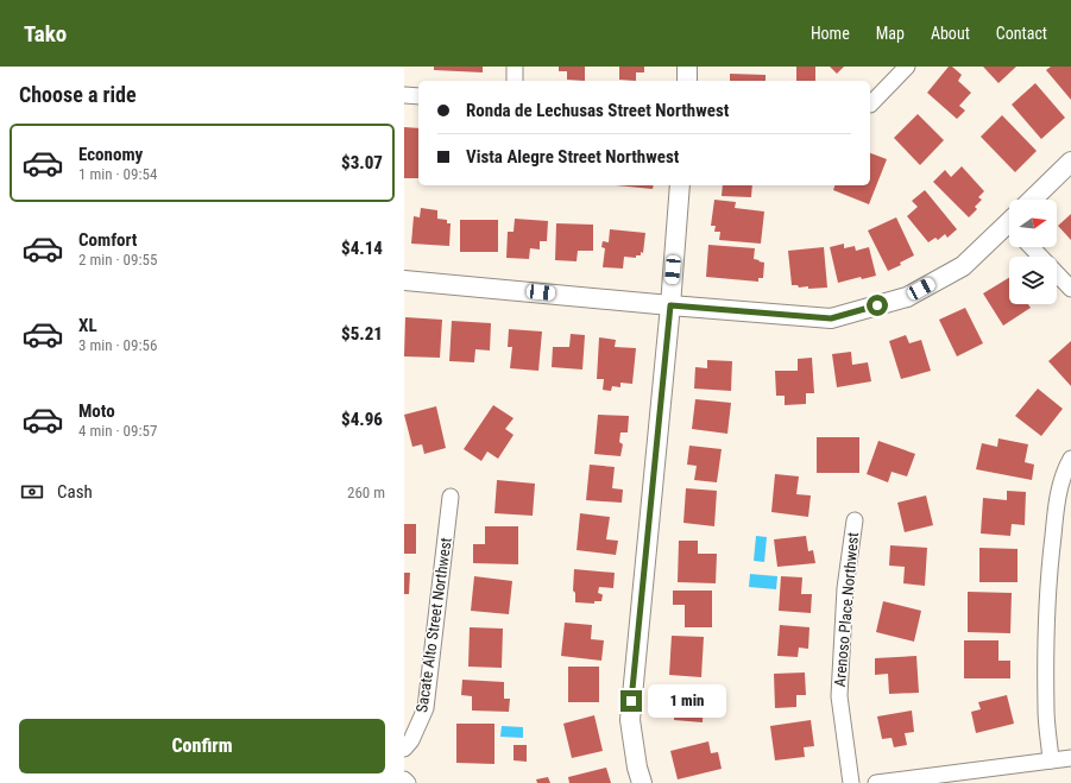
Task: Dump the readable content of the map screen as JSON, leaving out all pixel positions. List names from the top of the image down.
{
  "streets": {
    "street": ["Arenoso Place Northwest", "Sacate Alto Street Northwest"]
  },
  "north": "right",
  "page": {
    "header": "Tako",
    "nav": [
      "Home",
      "Map",
      "About",
      "Contact"
    ],
    "heading": "Choose a ride",
    "banner": ["Ronda de Lechusas Street Northwest", "Vista Alegre Street Northwest"],
    "list": [
      {
        "name": "Economy",
        "note": "1 min · 09:54",
        "value": "$3.07"
      },
      {
        "name": "Comfort",
        "note": "2 min · 09:55",
        "value": "$4.14"
      },
      {
        "name": "XL",
        "note": "3 min · 09:56",
        "value": "$5.21"
      },
      {
        "name": "Moto",
        "note": "4 min · 09:57",
        "value": "$4.96"
      }
    ],
    "pay": ["Cash", "260 m"],
    "bubble": "1 min",
    "buttons": "Confirm"
  }
}
